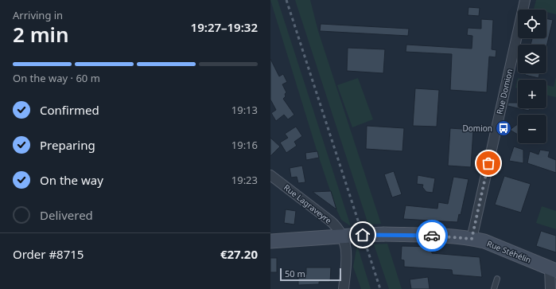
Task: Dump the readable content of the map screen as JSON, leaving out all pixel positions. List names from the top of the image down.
{
  "streets": {
    "street": ["Rue Domion", "Rue Lagraveyre", "Rue Stéhélin"]
  },
  "crossings": [
    ["Rue Domion", "Rue Stéhélin"],
    ["Rue Lagraveyre", "Rue Stéhélin"]
  ],
  "places": {
    "bus stop": ["Domion"]
  },
  "scale_bar": "50 m",
  "page": {
    "heading": ["2 min", "Arriving in", "19:27–19:32"],
    "panel": ["Order #8715", "€27.20"],
    "map_buttons": ["+", "−"],
    "bar": "On the way · 60 m",
    "list": [
      ["Confirmed", "19:13"],
      ["Preparing", "19:16"],
      ["On the way", "19:23"],
      "Delivered"
    ],
    "scale": "50 m"
  }
}
